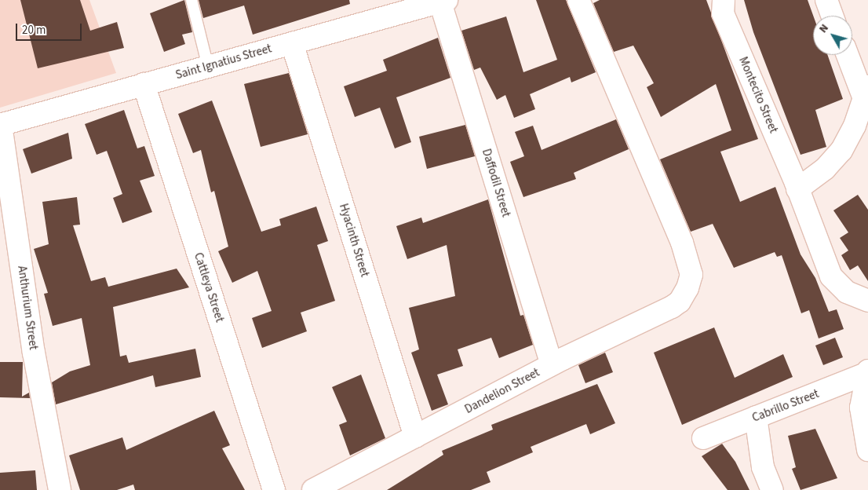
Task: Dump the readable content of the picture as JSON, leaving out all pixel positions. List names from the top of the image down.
{
  "streets": {
    "street": [
      "Saint Ignatius Street",
      "Montecito Street",
      "Daffodil Street",
      "Hyacinth Street",
      "Cattleya Street",
      "Anthurium Street",
      "Dandelion Street",
      "Cabrillo Street"
    ]
  },
  "crossings": [
    ["Saint Ignatius Street", "Daffodil Street"],
    ["Saint Ignatius Street", "Hyacinth Street"],
    ["Saint Ignatius Street", "Cattleya Street"],
    ["Saint Ignatius Street", "Anthurium Street"],
    ["Daffodil Street", "Dandelion Street"],
    ["Hyacinth Street", "Dandelion Street"]
  ],
  "scale_bar": "20 m",
  "north": "top left"
}
